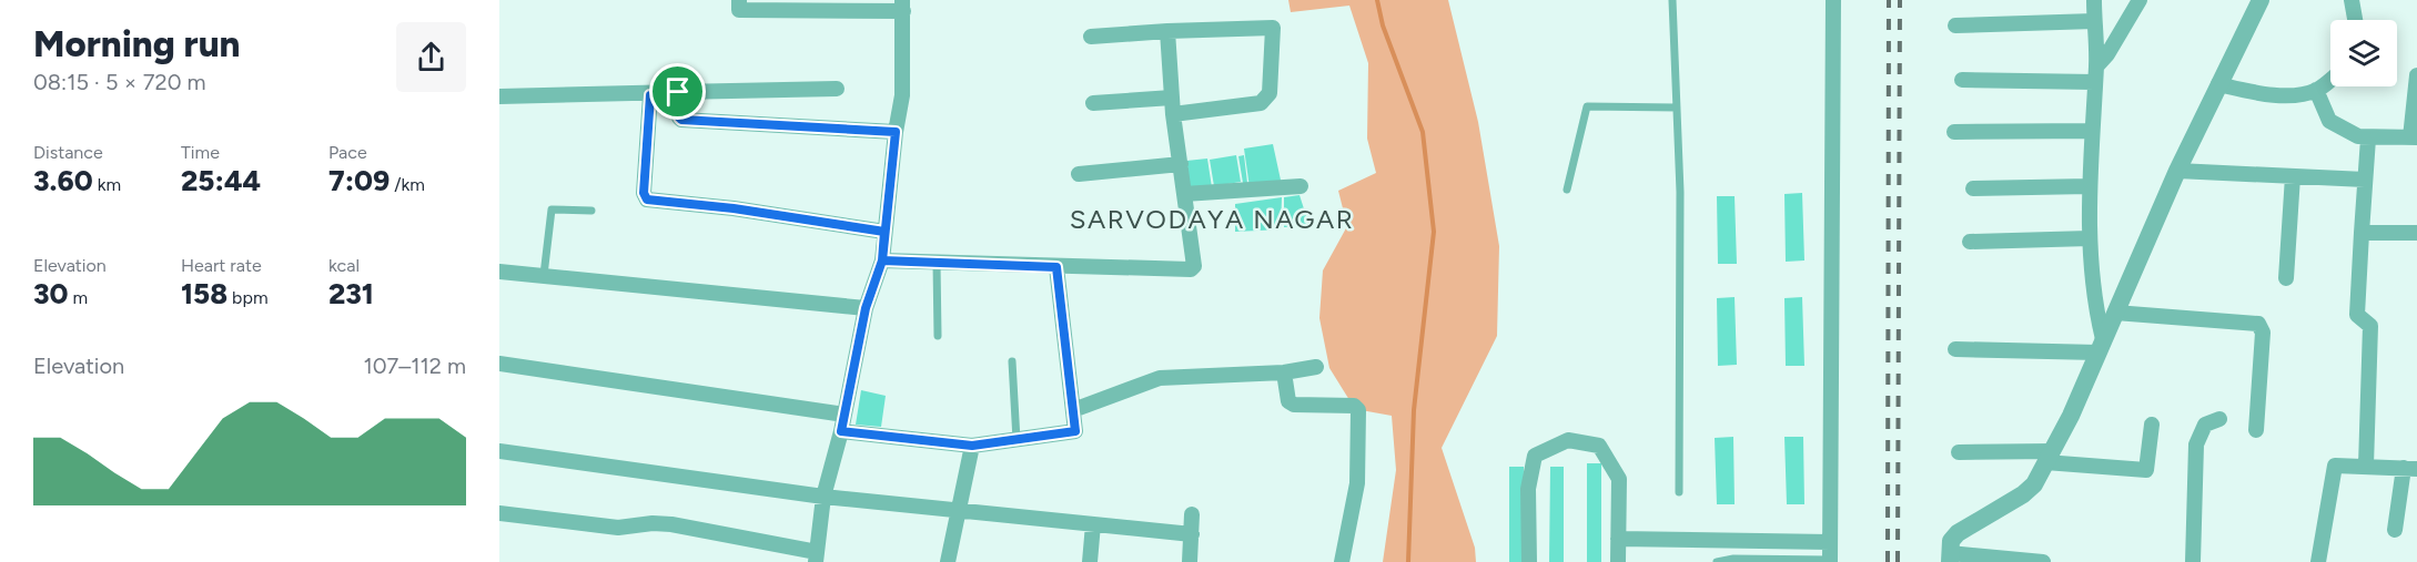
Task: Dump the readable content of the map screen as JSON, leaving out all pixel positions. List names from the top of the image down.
{
  "districts": ["SARVODAYA NAGAR"],
  "page": {
    "heading": ["Morning run", "08:15 · 5 × 720 m"],
    "stats": [
      ["Distance", "3.60 km"],
      ["Time", "25:44"],
      ["Pace", "7:09 /km"],
      ["Elevation", "30 m"],
      ["Heart rate", "158 bpm"],
      ["kcal", "231"]
    ],
    "chart": ["Elevation", "107–112 m"]
  }
}
